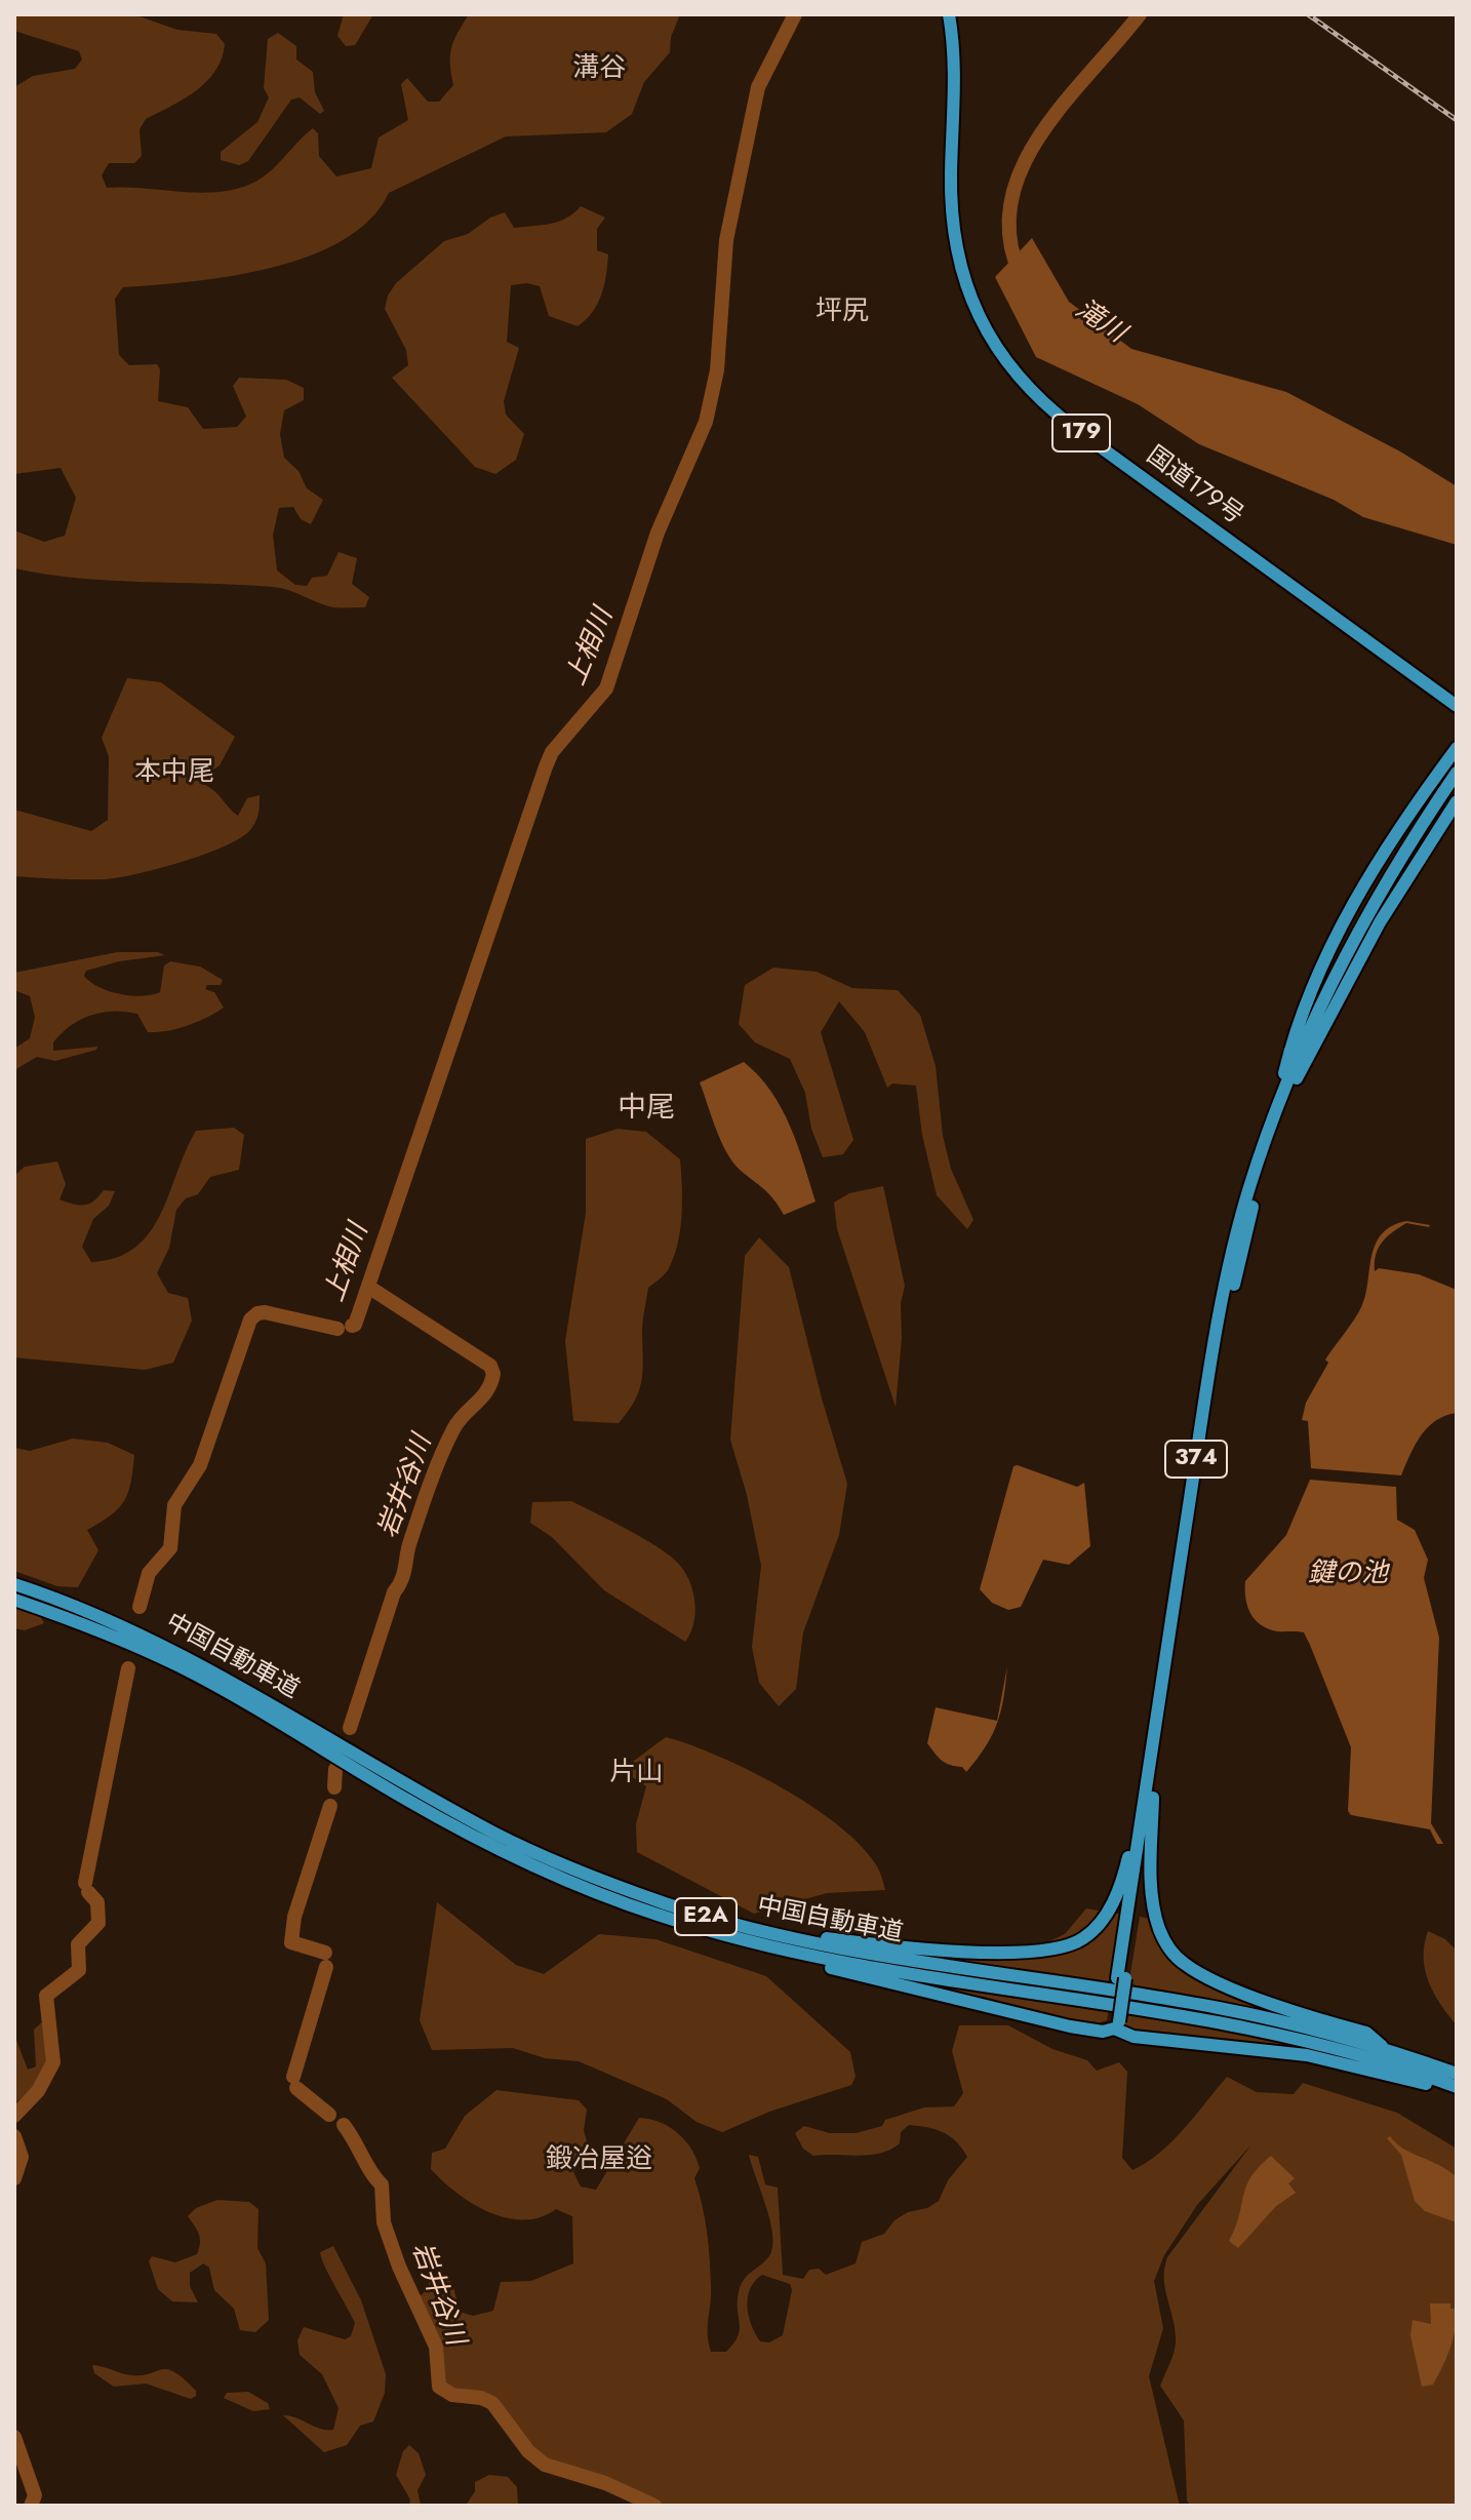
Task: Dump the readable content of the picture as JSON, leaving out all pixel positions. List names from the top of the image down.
{
  "streets": {
    "highway": [
      "179",
      "国道179号",
      "374",
      "中国自動車道",
      "E2A"
    ]
  },
  "districts": [
    "溝谷",
    "坪尻",
    "本中尾",
    "中尾",
    "片山",
    "鍛冶屋逧"
  ],
  "water": [
    "滝川",
    "上相川",
    "岩井谷川",
    "鍵の池"
  ]
}
